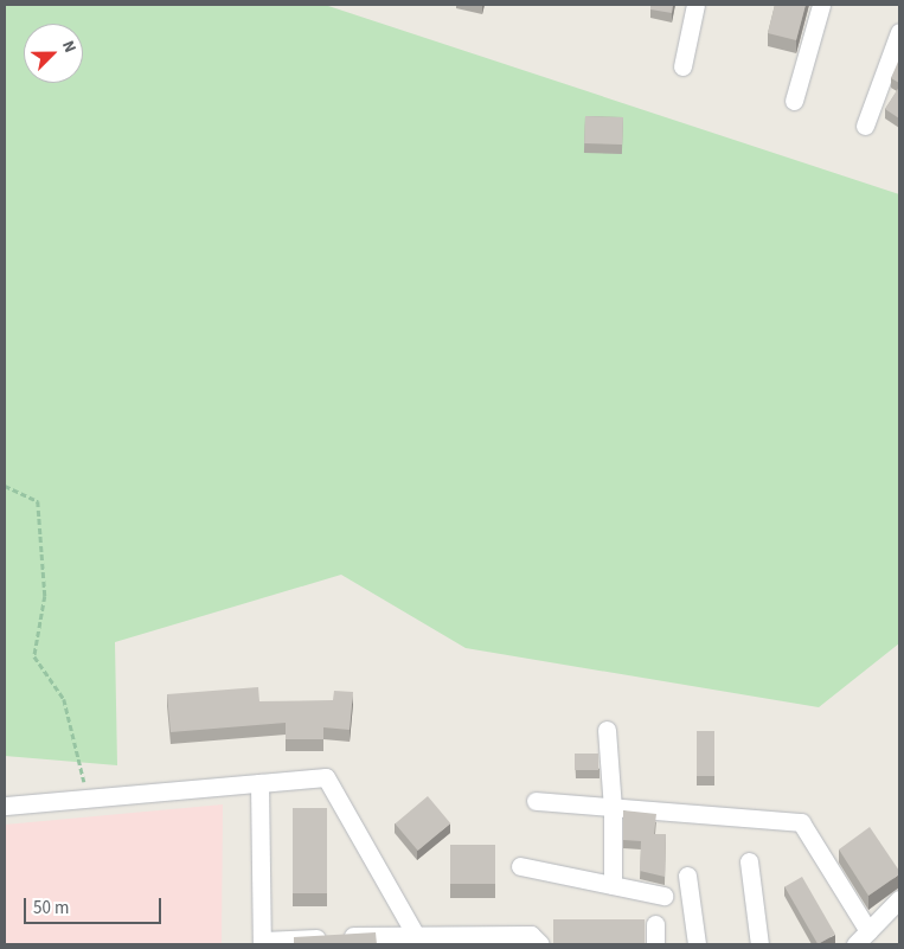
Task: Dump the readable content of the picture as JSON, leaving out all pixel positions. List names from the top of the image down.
{
  "scale_bar": "50 m",
  "north": "top right"
}
